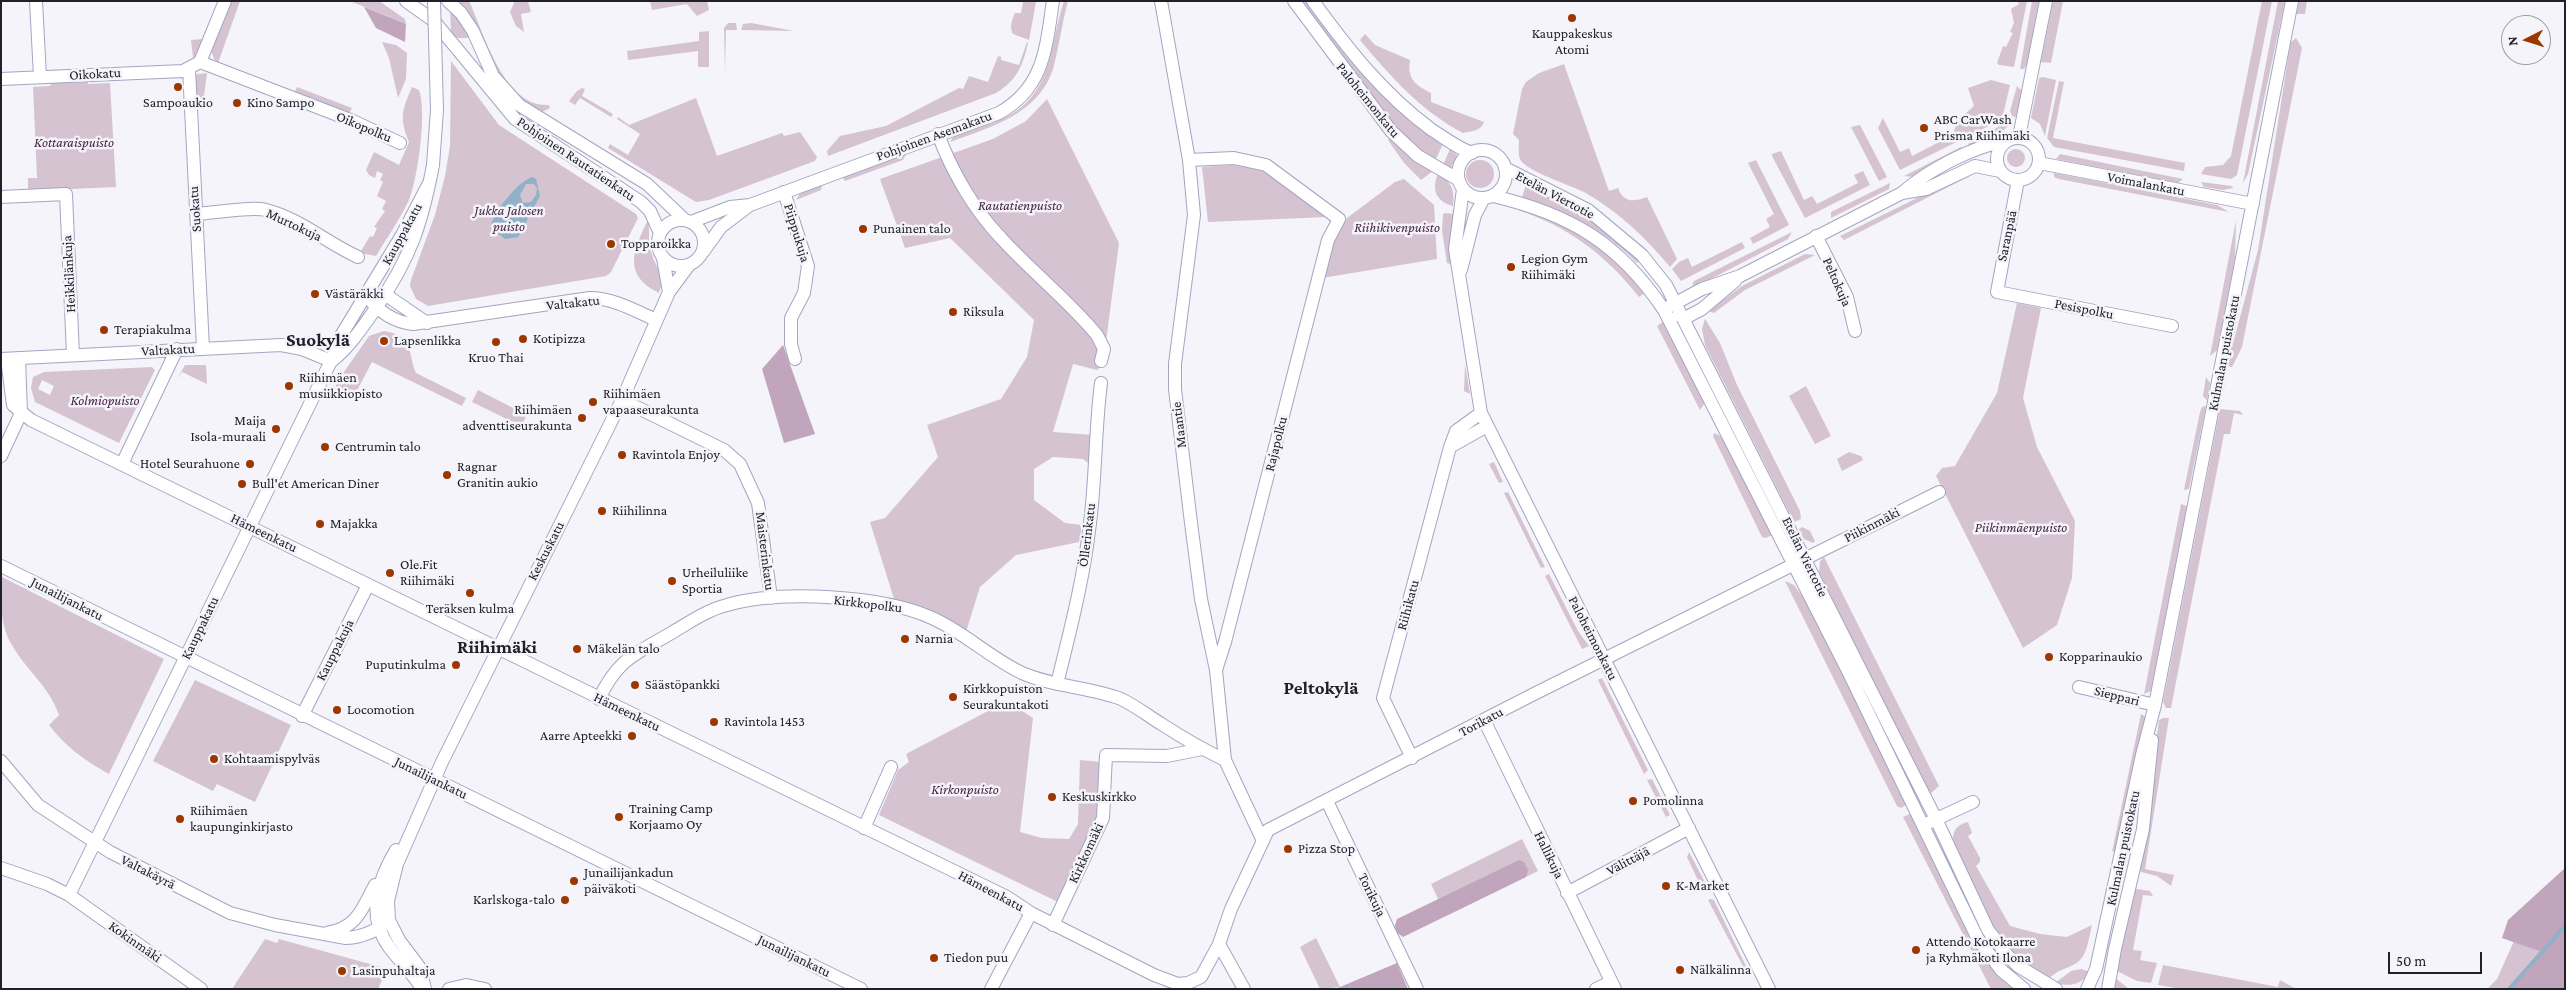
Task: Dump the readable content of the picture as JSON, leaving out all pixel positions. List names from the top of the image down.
{
  "streets": {
    "street": [
      "Oikokatu",
      "Paloheimonkatu",
      "Oikopolku",
      "Pohjoinen Asemakatu",
      "Pohjoinen Rautatienkatu",
      "Voimalankatu",
      "Etelän Viertotie",
      "Suokatu",
      "Murtokuja",
      "Piippukuja",
      "Kauppakatu",
      "Saranpää",
      "Heikkilänkuja",
      "Peltokuja",
      "Valtakatu",
      "Pesispolku",
      "Kulmalan puistokatu",
      "Maantie",
      "Rajapolku",
      "Piikinmäki",
      "Hämeenkatu",
      "Öllerinkatu",
      "Keskuskatu",
      "Maisterinkatu",
      "Junailijankatu",
      "Kirkkopolku",
      "Riihikatu",
      "Kauppakuja",
      "Sieppari",
      "Torikatu",
      "Kirkkomäki",
      "Hallikuja",
      "Välittäjä",
      "Valtakäyrä",
      "Torikuja",
      "Kokinmäki"
    ]
  },
  "crossings": [
    ["Oikokatu", "Oikopolku"],
    ["Oikokatu", "Suokatu"],
    ["Paloheimonkatu", "Etelän Viertotie"],
    ["Paloheimonkatu", "Riihikatu"],
    ["Paloheimonkatu", "Torikatu"],
    ["Paloheimonkatu", "Välittäjä"],
    ["Oikopolku", "Suokatu"],
    ["Pohjoinen Asemakatu", "Pohjoinen Rautatienkatu"],
    ["Pohjoinen Asemakatu", "Piippukuja"],
    ["Pohjoinen Asemakatu", "Keskuskatu"],
    ["Pohjoinen Rautatienkatu", "Keskuskatu"],
    ["Voimalankatu", "Saranpää"],
    ["Voimalankatu", "Kulmalan puistokatu"],
    ["Etelän Viertotie", "Piikinmäki"],
    ["Etelän Viertotie", "Torikatu"],
    ["Suokatu", "Murtokuja"],
    ["Suokatu", "Valtakatu"],
    ["Kauppakatu", "Valtakatu"],
    ["Kauppakatu", "Hämeenkatu"],
    ["Kauppakatu", "Junailijankatu"],
    ["Kauppakatu", "Valtakäyrä"],
    ["Kauppakatu", "Kokinmäki"],
    ["Saranpää", "Pesispolku"],
    ["Heikkilänkuja", "Valtakatu"],
    ["Valtakatu", "Keskuskatu"],
    ["Kulmalan puistokatu", "Sieppari"],
    ["Maantie", "Rajapolku"],
    ["Maantie", "Kirkkopolku"],
    ["Maantie", "Torikatu"],
    ["Piikinmäki", "Torikatu"],
    ["Hämeenkatu", "Keskuskatu"],
    ["Hämeenkatu", "Kirkkopolku"],
    ["Hämeenkatu", "Kauppakuja"],
    ["Hämeenkatu", "Torikatu"],
    ["Hämeenkatu", "Kirkkomäki"],
    ["Öllerinkatu", "Kirkkopolku"],
    ["Keskuskatu", "Maisterinkatu"],
    ["Keskuskatu", "Junailijankatu"],
    ["Keskuskatu", "Valtakäyrä"],
    ["Maisterinkatu", "Kirkkopolku"],
    ["Junailijankatu", "Kauppakuja"],
    ["Kirkkopolku", "Kirkkomäki"],
    ["Riihikatu", "Torikatu"],
    ["Torikatu", "Hallikuja"],
    ["Torikatu", "Torikuja"],
    ["Hallikuja", "Välittäjä"]
  ],
  "districts": ["Suokylä", "Riihimäki", "Peltokylä"],
  "parks": [
    "Kottaraispuisto",
    "Rautatienpuisto",
    "Jukka Jalosen puisto",
    "Riihikivenpuisto",
    "Kolmiopuisto",
    "Piikinmäenpuisto",
    "Kirkonpuisto"
  ],
  "places": [
    "Kauppakeskus Atomi",
    "Sampoaukio",
    "Kino Sampo",
    "ABC CarWash Prisma Riihimäki",
    "Punainen talo",
    "Topparoikka",
    "Legion Gym Riihimäki",
    "Västäräkki",
    "Riksula",
    "Terapiakulma",
    "Kotipizza",
    "Lapsenlikka",
    "Kruo Thai",
    "Riihimäen musiikkiopisto",
    "Riihimäen vapaaseurakunta",
    "Riihimäen adventtiseurakunta",
    "Maija Isola-muraali",
    "Centrumin talo",
    "Ravintola Enjoy",
    "Hotel Seurahuone",
    "Ragnar Granitin aukio",
    "Bull'et American Diner",
    "Riihilinna",
    "Majakka",
    "Ole.Fit Riihimäki",
    "Urheiluliike Sportia",
    "Teräksen kulma",
    "Narnia",
    "Mäkelän talo",
    "Kopparinaukio",
    "Puputinkulma",
    "Säästöpankki",
    "Kirkkopuiston Seurakuntakoti",
    "Locomotion",
    "Ravintola 1453",
    "Aarre Apteekki",
    "Kohtaamispylväs",
    "Keskuskirkko",
    "Pomolinna",
    "Training Camp Korjaamo Oy",
    "Riihimäen kaupunginkirjasto",
    "Pizza Stop",
    "Junailijankadun päiväkoti",
    "K-Market",
    "Karlskoga-talo",
    "Attendo Kotokaarre ja Ryhmäkoti Ilona",
    "Tiedon puu",
    "Nälkälinna",
    "Lasinpuhaltaja"
  ],
  "scale_bar": "50 m",
  "north": "left"
}
